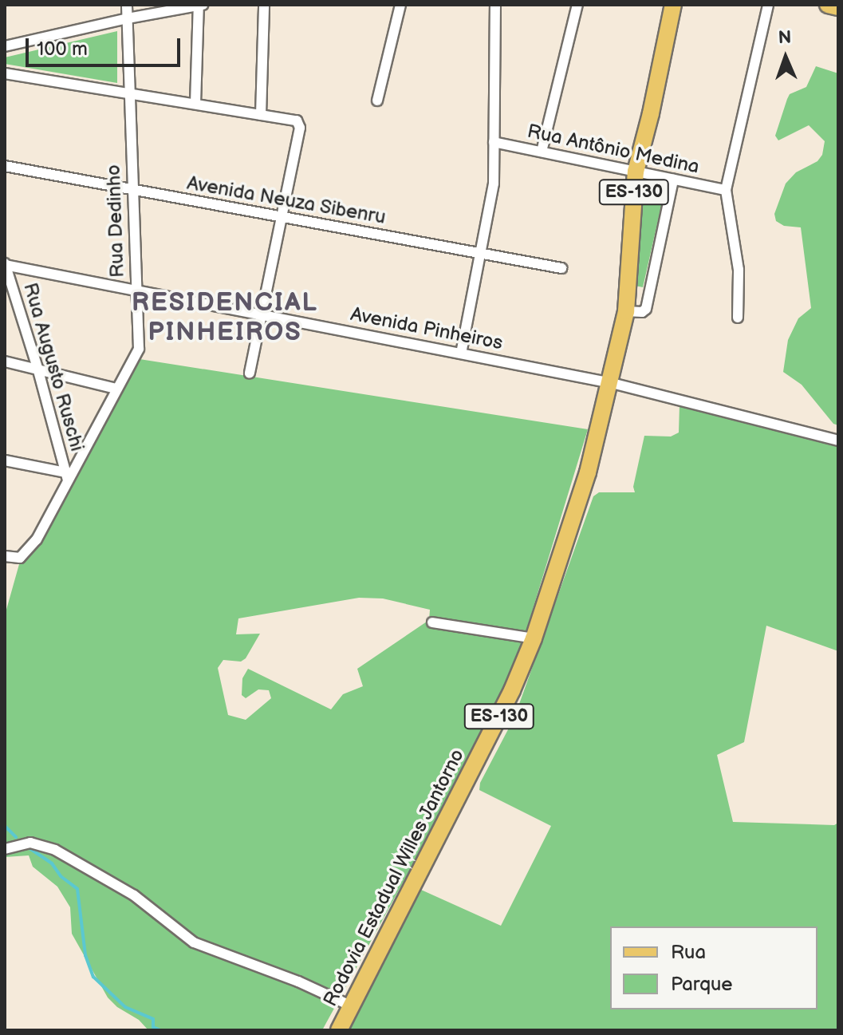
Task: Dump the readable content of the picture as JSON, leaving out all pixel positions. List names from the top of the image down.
{
  "streets": {
    "main road": ["ES-130", "Rodovia Estadual Willes Jantorno"],
    "street": [
      "Rua Antônio Medina",
      "Avenida Neuza Sibenru",
      "Rua Dedinho",
      "Avenida Pinheiros",
      "Rua Augusto Ruschi"
    ]
  },
  "crossings": [
    ["Rua Antônio Medina", "ES-130"],
    ["ES-130", "Avenida Pinheiros"],
    ["ES-130", "Rodovia Estadual Willes Jantorno"],
    ["Avenida Neuza Sibenru", "Rua Dedinho"],
    ["Rua Dedinho", "Avenida Pinheiros"],
    ["Rua Dedinho", "Rua Augusto Ruschi"],
    ["Avenida Pinheiros", "Rua Augusto Ruschi"],
    ["Avenida Pinheiros", "Rodovia Estadual Willes Jantorno"]
  ],
  "districts": ["RESIDENCIAL PINHEIROS"],
  "legend": ["Rua", "Parque"],
  "scale_bar": "100 m",
  "north": "top"
}
